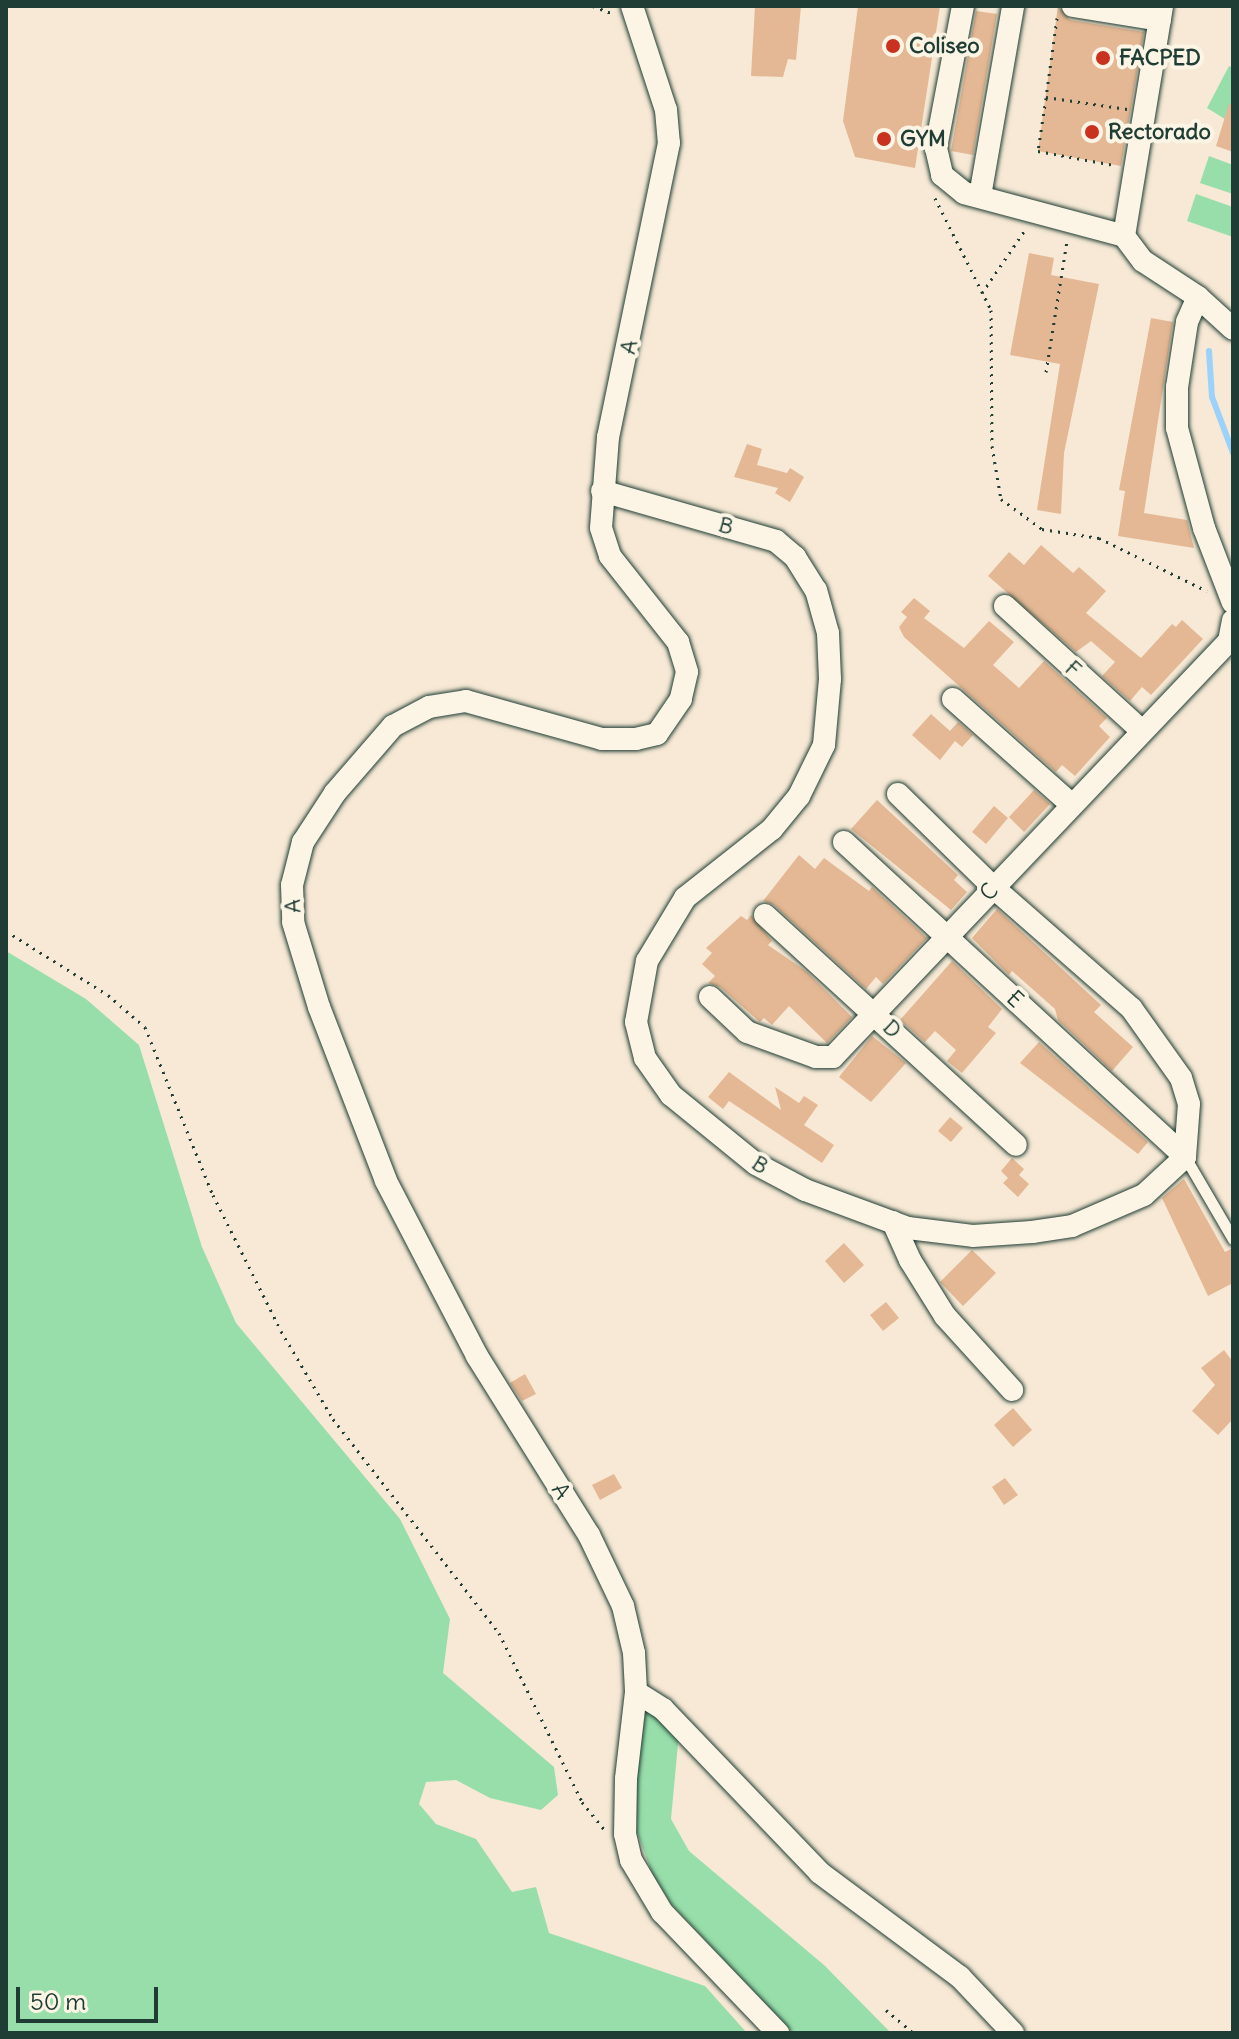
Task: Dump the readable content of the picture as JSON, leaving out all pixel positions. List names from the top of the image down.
{
  "streets": {
    "street": [
      "A",
      "B",
      "F",
      "C",
      "E",
      "D"
    ]
  },
  "crossings": [
    ["A", "B"],
    ["B", "E"],
    ["F", "C"],
    ["C", "E"],
    ["C", "D"]
  ],
  "places": [
    "Coliseo",
    "FACPED",
    "Rectorado",
    "GYM"
  ],
  "scale_bar": "50 m"
}
